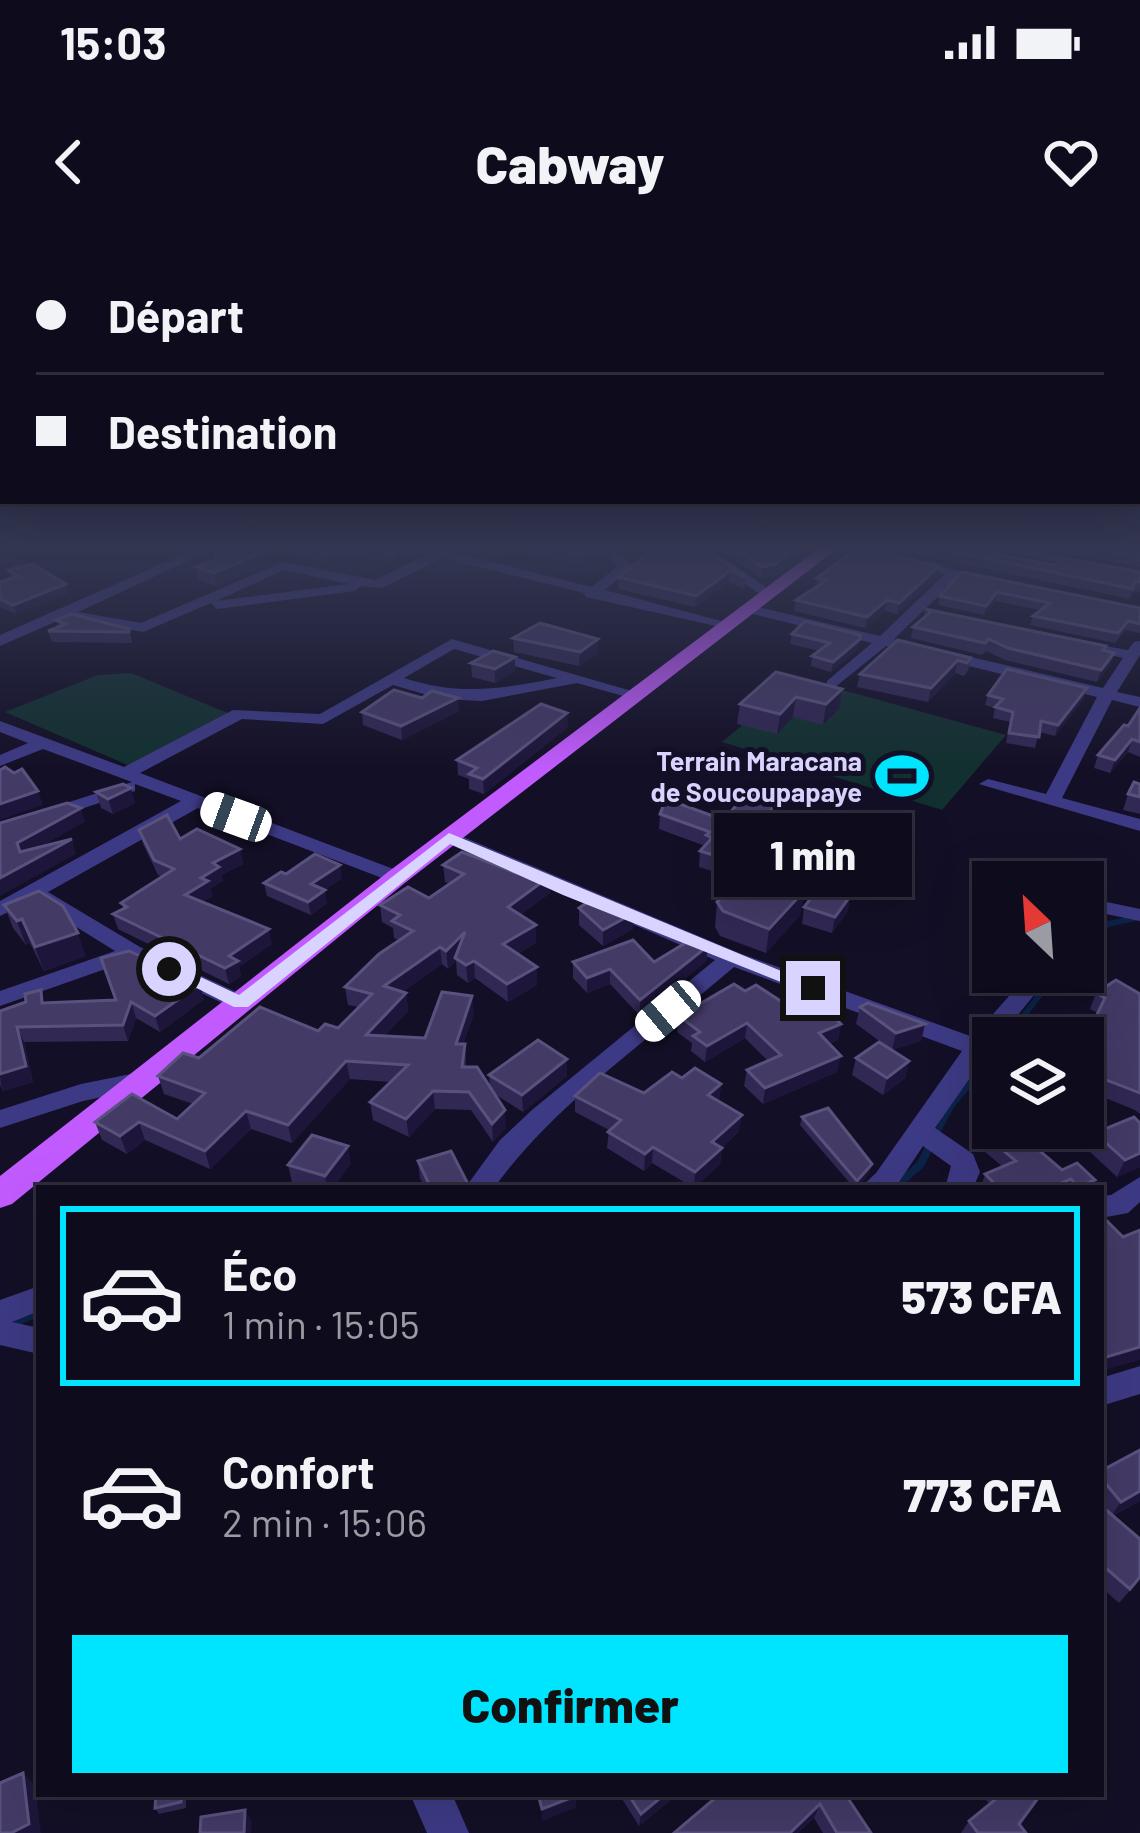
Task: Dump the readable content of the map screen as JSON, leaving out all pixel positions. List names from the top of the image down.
{
  "places": {
    "sports": ["Terrain Maracana de Soucoupapaye"]
  },
  "north": "top left",
  "page": {
    "status": "15:03",
    "header": "Cabway",
    "banner": ["Départ", "Destination"],
    "bubble": "1 min",
    "list": [
      {
        "name": "Éco",
        "note": "1 min · 15:05",
        "value": "573 CFA"
      },
      {
        "name": "Confort",
        "note": "2 min · 15:06",
        "value": "773 CFA"
      }
    ],
    "buttons": "Confirmer"
  }
}
